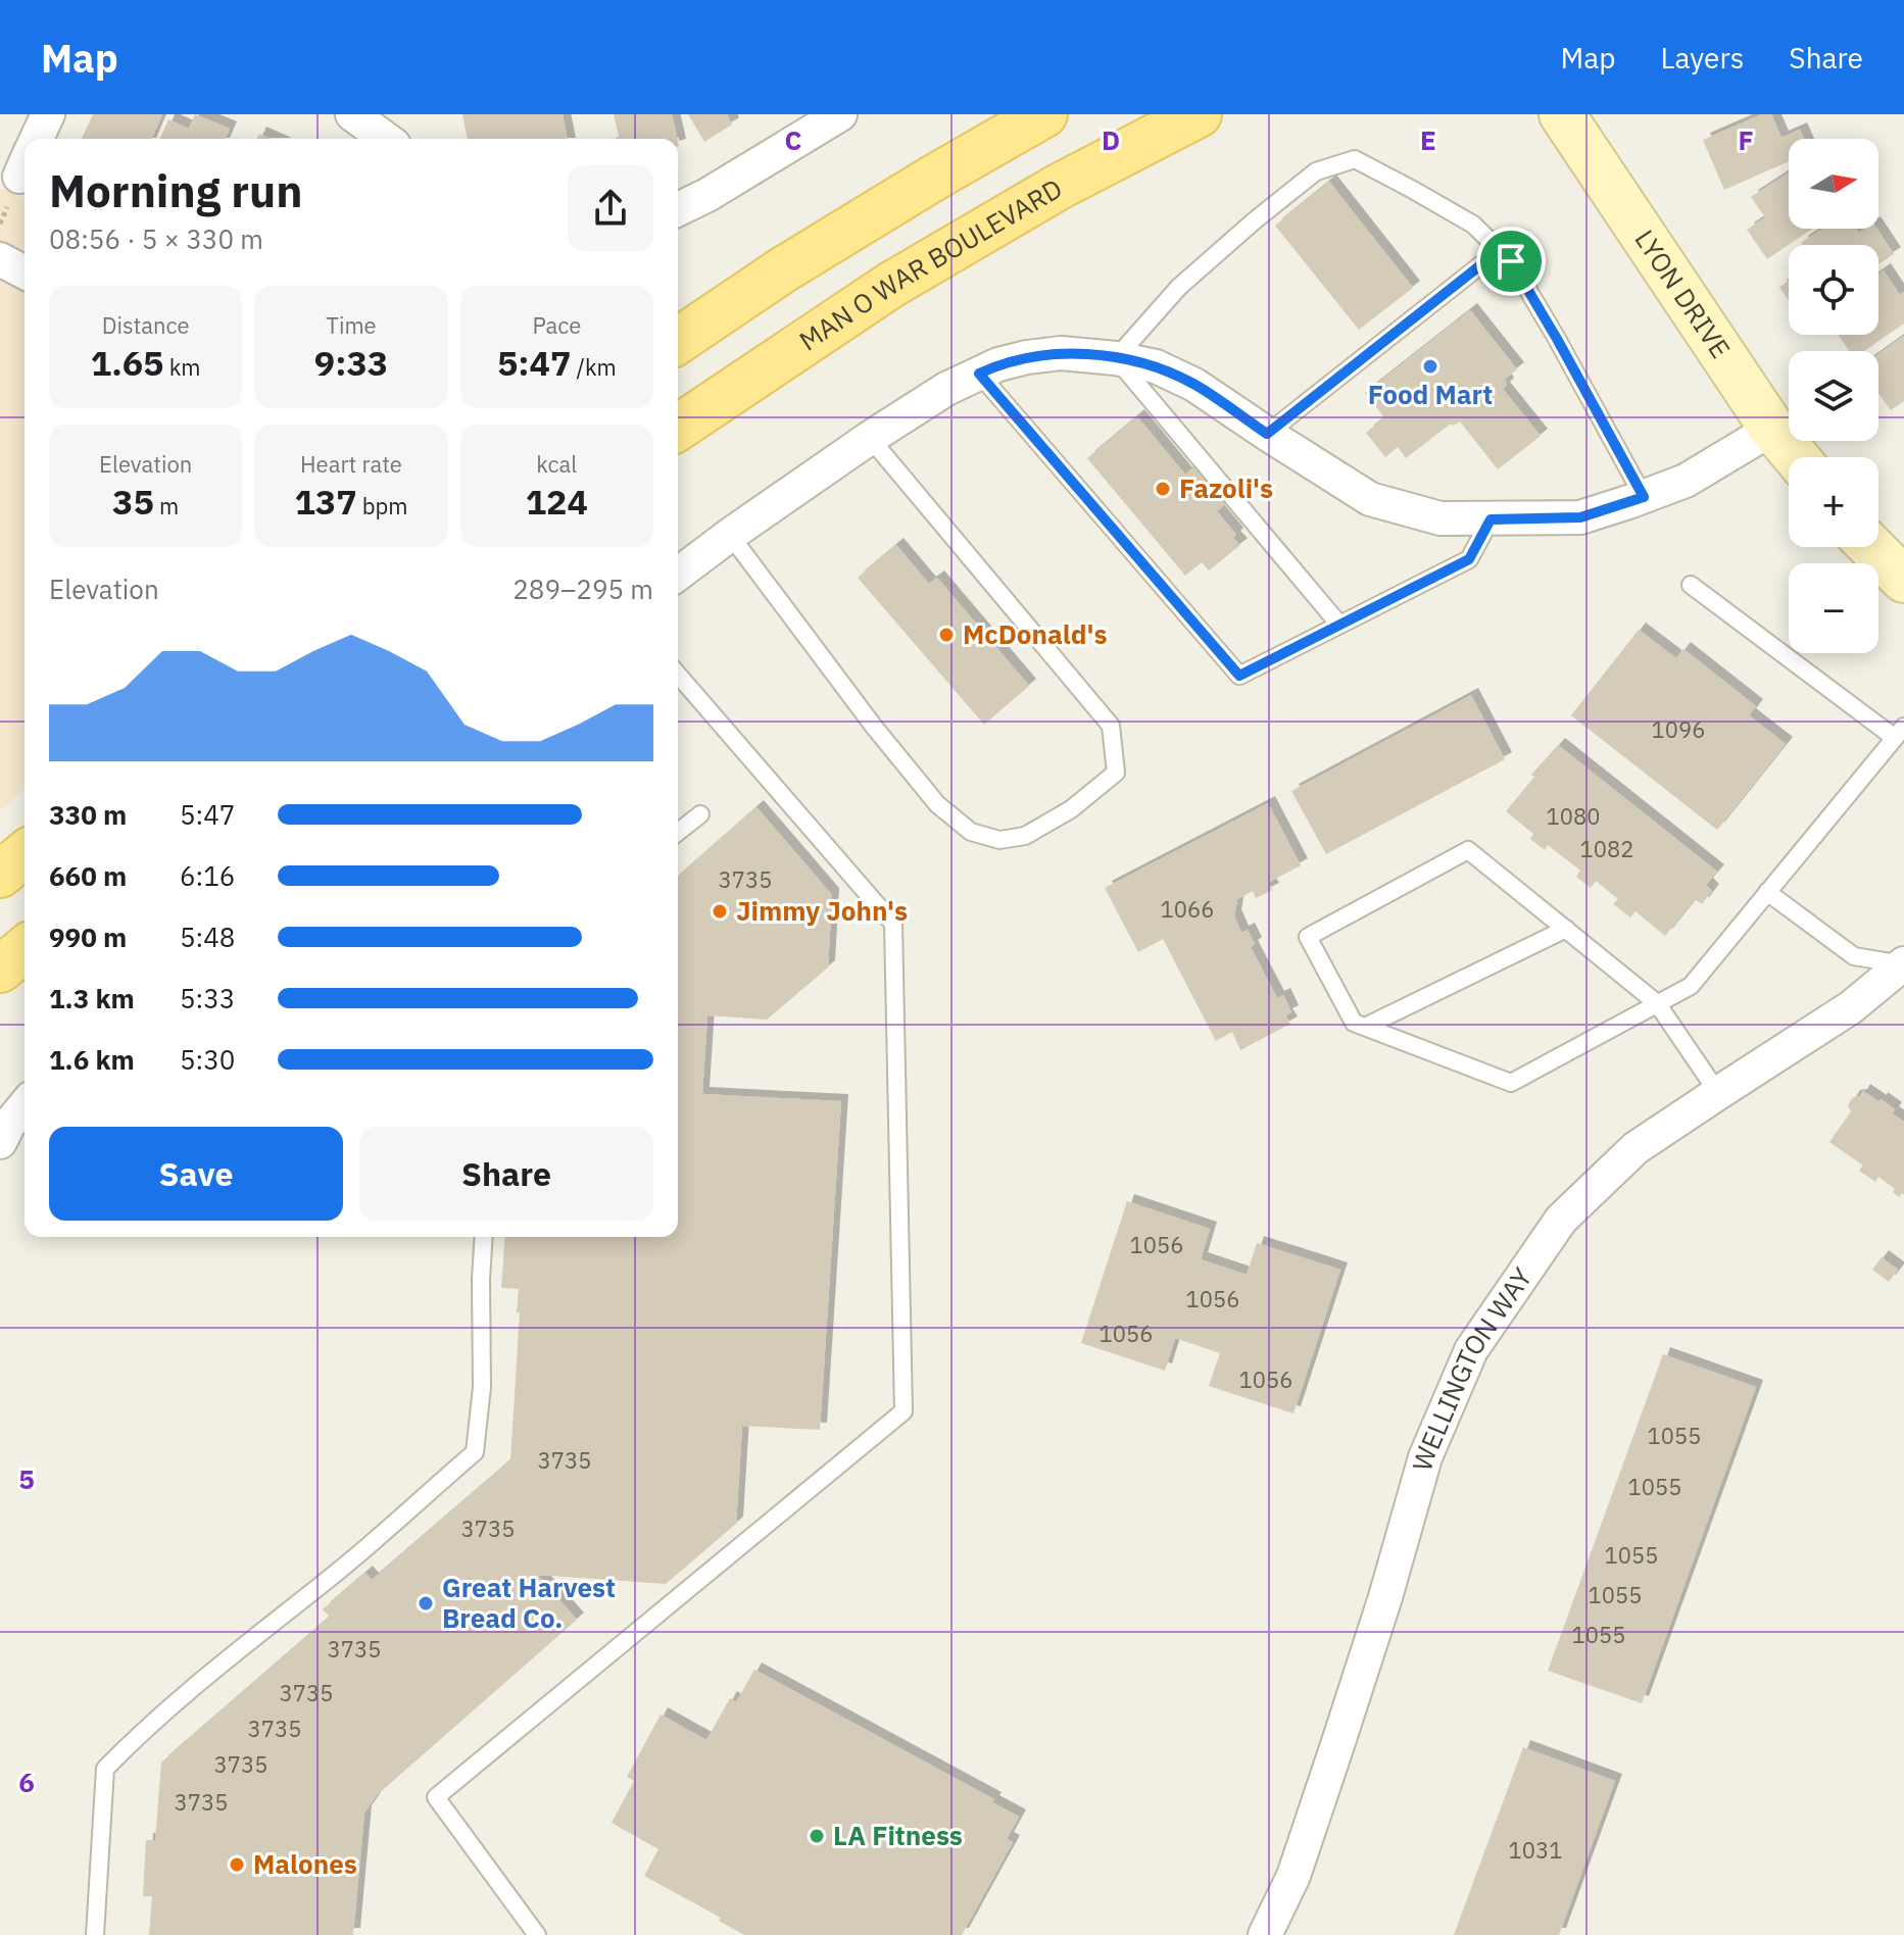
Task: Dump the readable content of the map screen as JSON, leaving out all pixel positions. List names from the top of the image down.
{
  "streets": {
    "main road": ["MAN O WAR BOULEVARD"],
    "street": ["LYON DRIVE", "WELLINGTON WAY"]
  },
  "places": [
    "Food Mart",
    "Fazoli's",
    "McDonald's",
    "Jimmy John's",
    "Great Harvest Bread Co.",
    "LA Fitness",
    "Malones"
  ],
  "house_numbers": [
    "1096",
    "1080",
    "1082",
    "3735",
    "1066",
    "1056",
    "1056",
    "1056",
    "1056",
    "1055",
    "3735",
    "1055",
    "3735",
    "1055",
    "1055",
    "1055",
    "3735",
    "3735",
    "3735",
    "3735",
    "3735",
    "1031"
  ],
  "north": "right",
  "page": {
    "header": "Map",
    "nav": ["Map", "Layers", "Share"],
    "map_buttons": ["+", "−"],
    "heading": ["Morning run", "08:56 · 5 × 330 m"],
    "stats": [
      ["Distance", "1.65 km"],
      ["Time", "9:33"],
      ["Pace", "5:47 /km"],
      ["Elevation", "35 m"],
      ["Heart rate", "137 bpm"],
      ["kcal", "124"]
    ],
    "chart": ["Elevation", "289–295 m"],
    "list": [
      {
        "name": "330 m",
        "note": "5:47"
      },
      {
        "name": "660 m",
        "note": "6:16"
      },
      {
        "name": "990 m",
        "note": "5:48"
      },
      {
        "name": "1.3 km",
        "note": "5:33"
      },
      {
        "name": "1.6 km",
        "note": "5:30"
      }
    ],
    "buttons": ["Save", "Share"]
  },
  "grid": {
    "columns": [
      "C",
      "D",
      "E",
      "F"
    ],
    "rows": ["5", "6"]
  }
}
